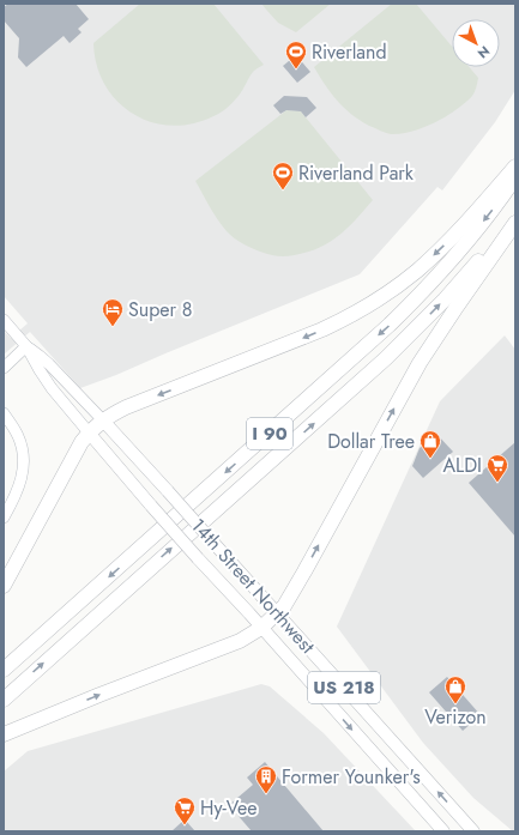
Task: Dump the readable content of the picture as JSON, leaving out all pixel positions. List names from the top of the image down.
{
  "streets": {
    "highway": ["I 90"],
    "main road": ["14th Street Northwest", "US 218"]
  },
  "places": {
    "sports": ["Riverland", "Riverland Park"],
    "hotel": ["Super 8"],
    "shop": ["Dollar Tree", "Verizon"],
    "supermarket": ["ALDI", "Hy-Vee"],
    "building": ["Former Younker's"]
  },
  "north": "bottom right"
}
